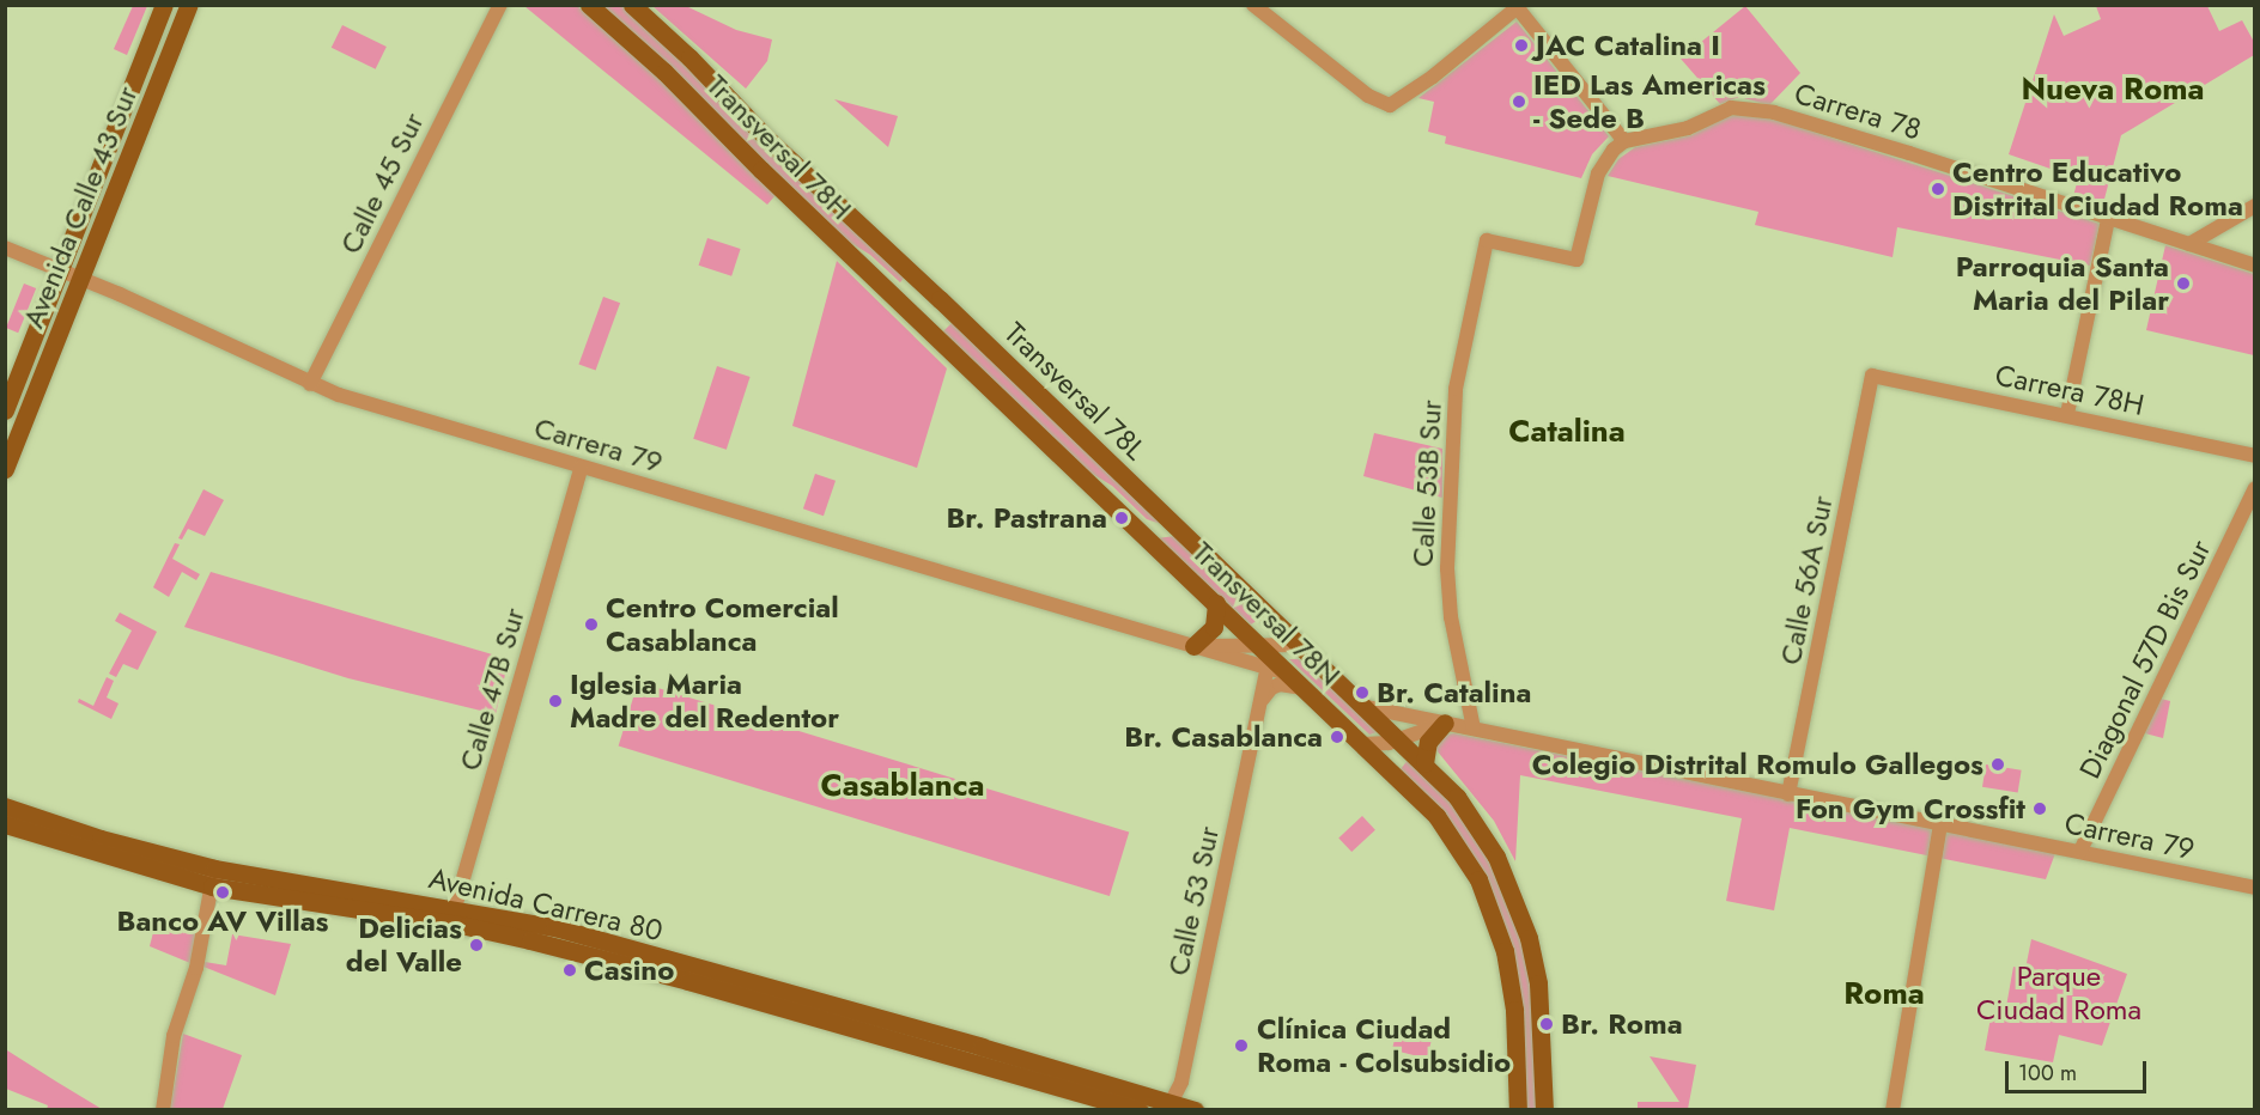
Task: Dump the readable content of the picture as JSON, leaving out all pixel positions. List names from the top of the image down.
{
  "streets": {
    "main road": [
      "Transversal 78H",
      "Avenida Calle 43 Sur",
      "Transversal 78L",
      "Transversal 78N",
      "Avenida Carrera 80"
    ],
    "street": [
      "Carrera 78",
      "Calle 45 Sur",
      "Carrera 78H",
      "Carrera 79",
      "Calle 53B Sur",
      "Calle 56A Sur",
      "Diagonal 57D Bis Sur",
      "Calle 47B Sur",
      "Calle 53 Sur"
    ]
  },
  "crossings": [
    ["Carrera 78", "Calle 53B Sur"],
    ["Transversal 78H", "Transversal 78L"],
    ["Calle 45 Sur", "Carrera 79"],
    ["Avenida Calle 43 Sur", "Carrera 79"],
    ["Carrera 78H", "Calle 56A Sur"],
    ["Transversal 78L", "Transversal 78N"],
    ["Carrera 79", "Calle 53B Sur"],
    ["Carrera 79", "Calle 56A Sur"],
    ["Carrera 79", "Transversal 78N"],
    ["Carrera 79", "Diagonal 57D Bis Sur"],
    ["Carrera 79", "Calle 47B Sur"],
    ["Carrera 79", "Calle 53 Sur"],
    ["Transversal 78N", "Calle 53 Sur"],
    ["Calle 47B Sur", "Avenida Carrera 80"],
    ["Calle 53 Sur", "Avenida Carrera 80"]
  ],
  "districts": [
    "Nueva Roma",
    "Catalina",
    "Casablanca",
    "Roma"
  ],
  "parks": ["Parque Ciudad Roma"],
  "places": [
    "JAC Catalina I",
    "IED Las Americas - Sede B",
    "Centro Educativo Distrital Ciudad Roma",
    "Parroquia Santa Maria del Pilar",
    "Br. Pastrana",
    "Centro Comercial Casablanca",
    "Br. Catalina",
    "Iglesia Maria Madre del Redentor",
    "Br. Casablanca",
    "Colegio Distrital Romulo Gallegos",
    "Fon Gym Crossfit",
    "Banco AV Villas",
    "Delicias del Valle",
    "Casino",
    "Br. Roma",
    "Clínica Ciudad Roma - Colsubsidio"
  ],
  "scale_bar": "100 m"
}
